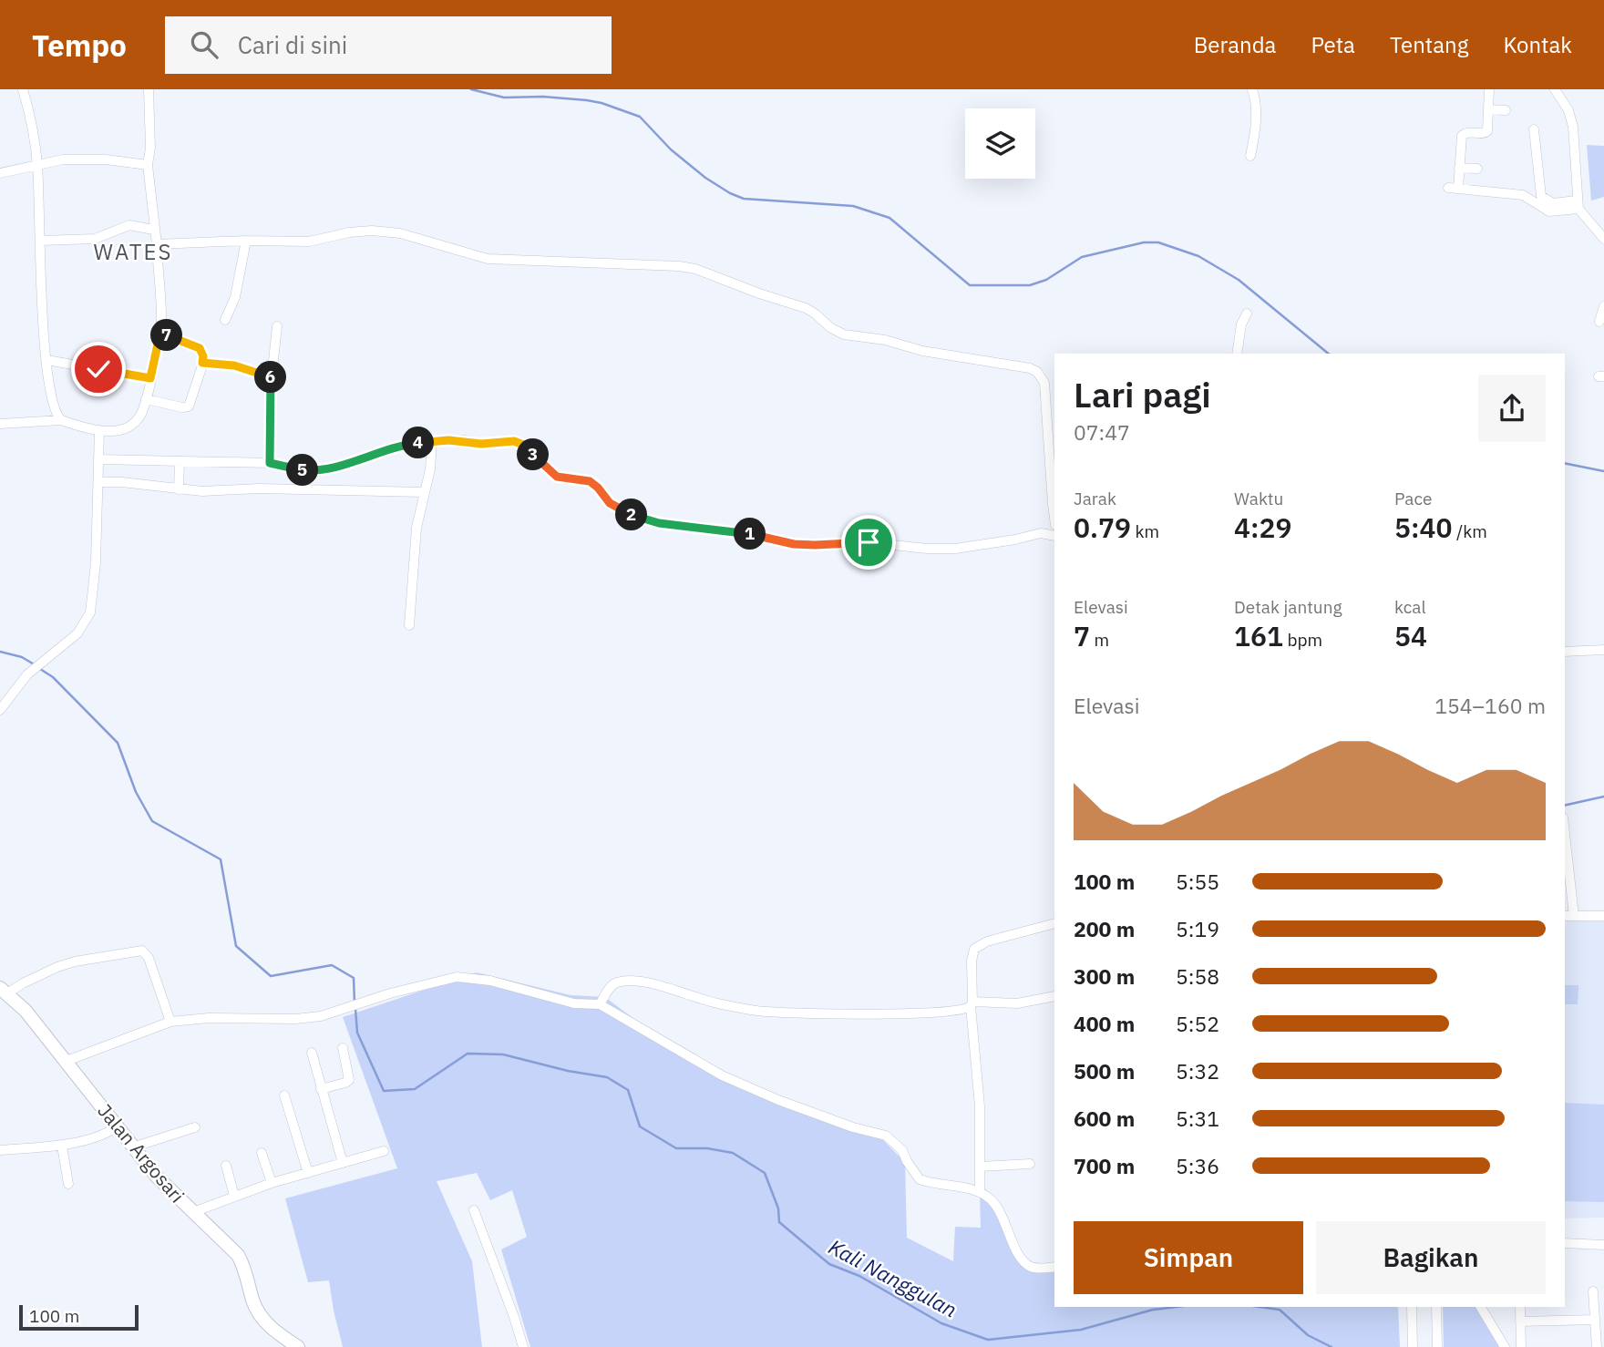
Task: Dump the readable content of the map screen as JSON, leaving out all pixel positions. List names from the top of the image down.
{
  "streets": {
    "street": ["Jalan Argosari"]
  },
  "districts": ["WATES"],
  "water": ["Kali Nanggulan"],
  "scale_bar": "100 m",
  "page": {
    "header": "Tempo",
    "search": "Cari di sini",
    "nav": [
      "Beranda",
      "Peta",
      "Tentang",
      "Kontak"
    ],
    "pins": [
      "7",
      "6",
      "4",
      "3",
      "5",
      "2",
      "1"
    ],
    "heading": ["Lari pagi", "07:47"],
    "stats": [
      ["Jarak", "0.79 km"],
      ["Waktu", "4:29"],
      ["Pace", "5:40 /km"],
      ["Elevasi", "7 m"],
      ["Detak jantung", "161 bpm"],
      ["kcal", "54"]
    ],
    "chart": ["Elevasi", "154–160 m"],
    "list": [
      {
        "name": "100 m",
        "note": "5:55"
      },
      {
        "name": "200 m",
        "note": "5:19"
      },
      {
        "name": "300 m",
        "note": "5:58"
      },
      {
        "name": "400 m",
        "note": "5:52"
      },
      {
        "name": "500 m",
        "note": "5:32"
      },
      {
        "name": "600 m",
        "note": "5:31"
      },
      {
        "name": "700 m",
        "note": "5:36"
      }
    ],
    "buttons": ["Simpan", "Bagikan"],
    "scale": "100 m"
  }
}
